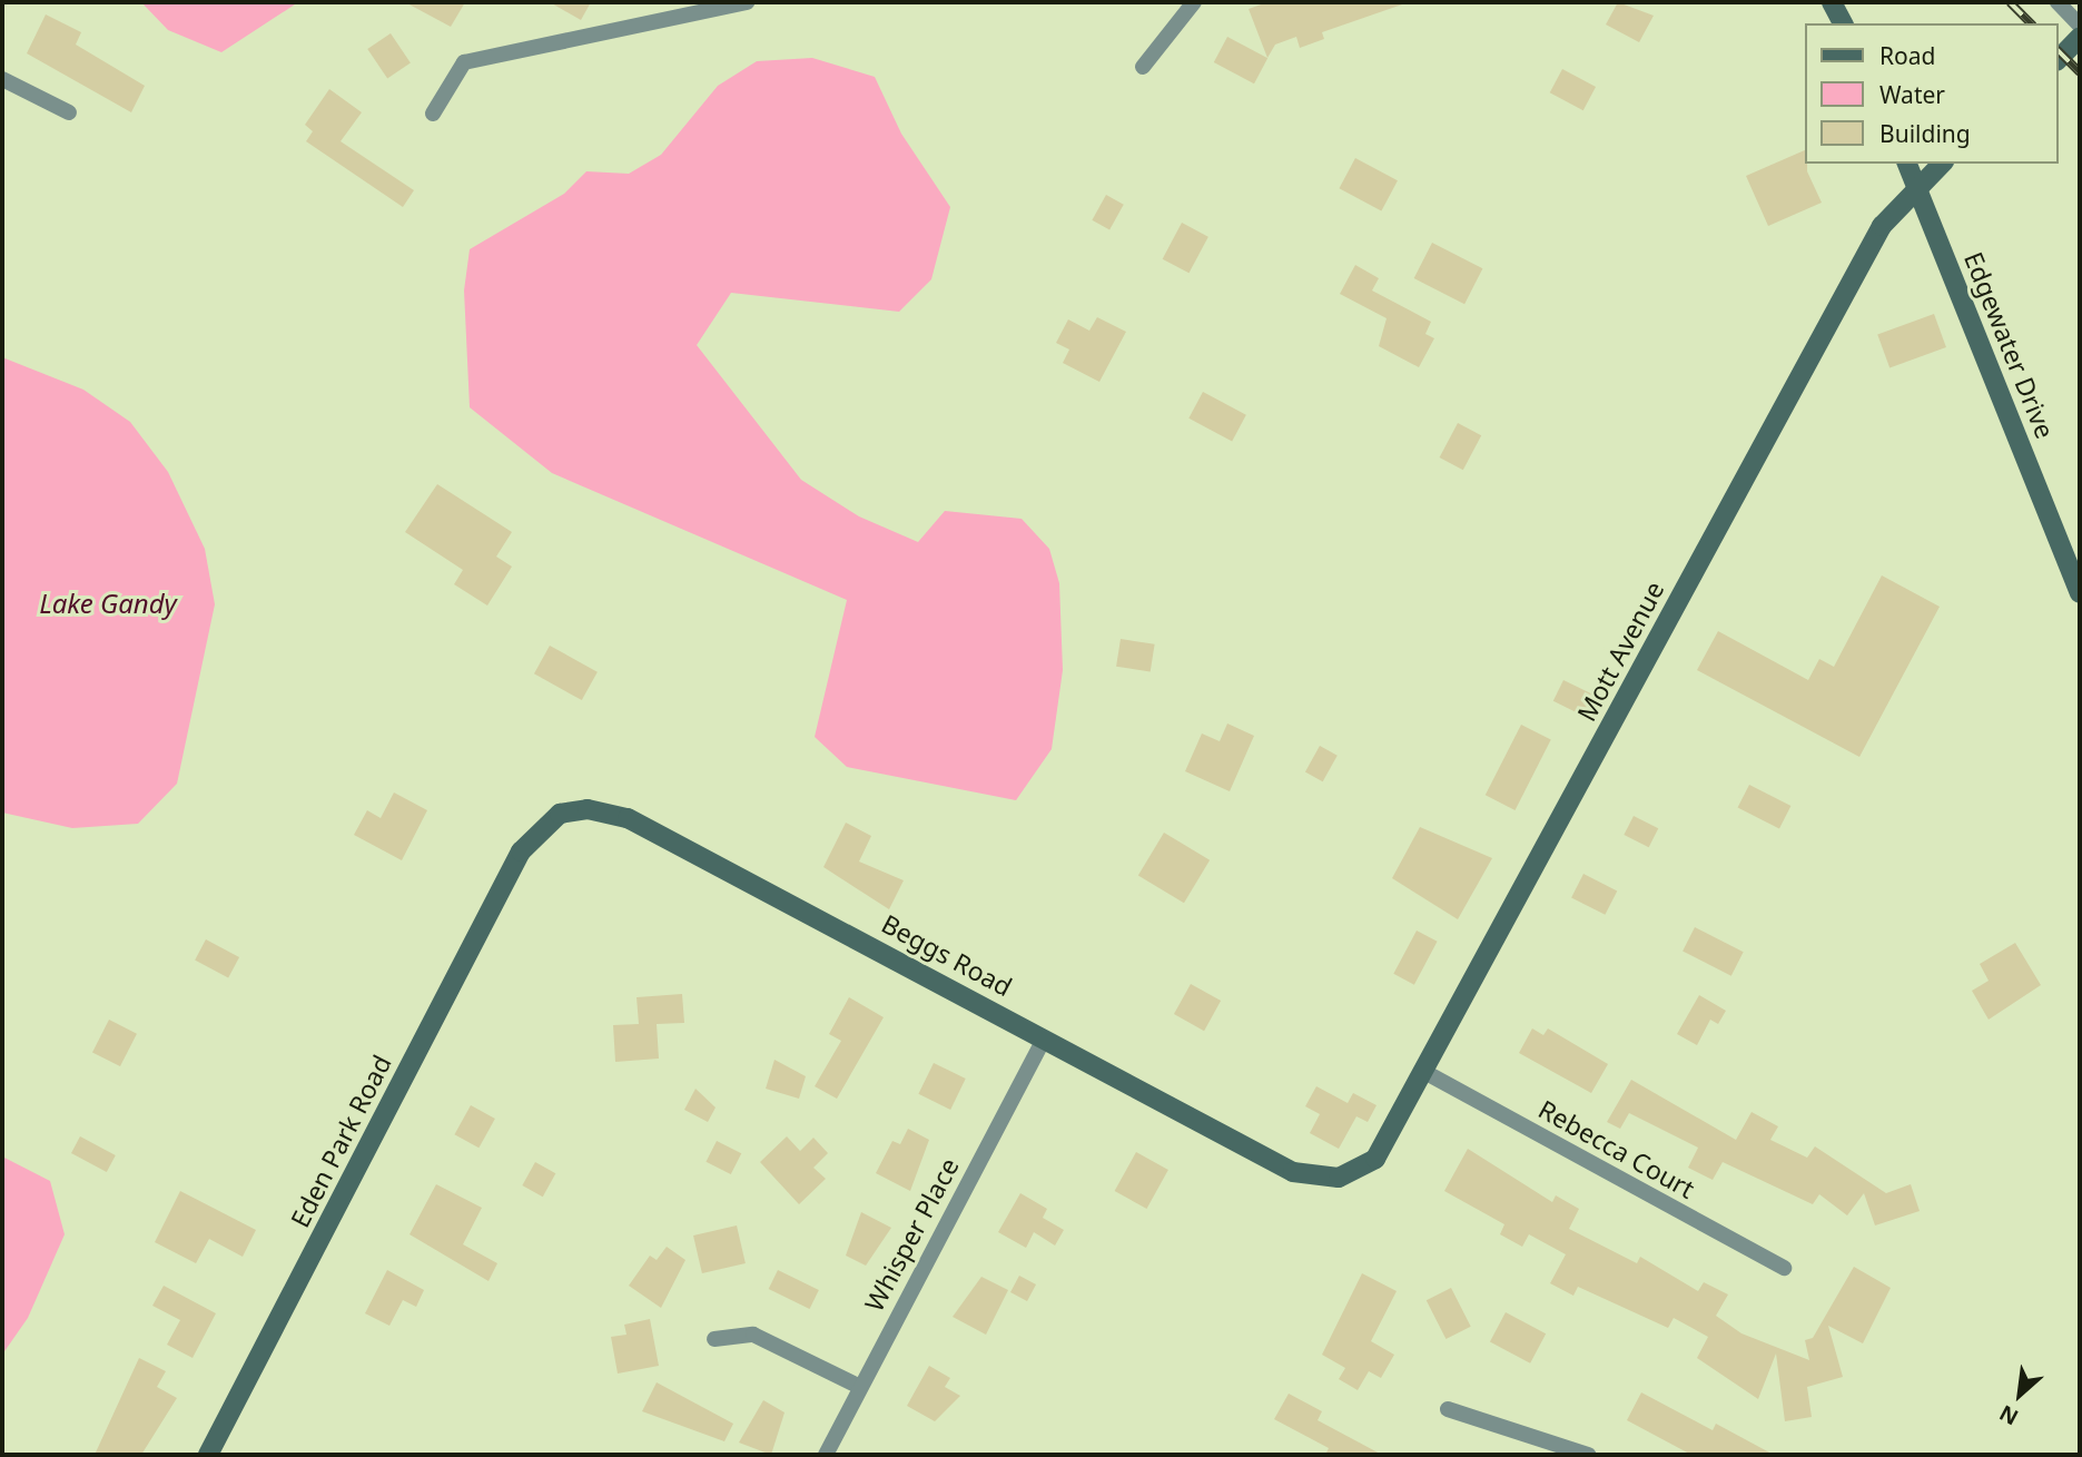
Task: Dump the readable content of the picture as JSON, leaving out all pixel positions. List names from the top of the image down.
{
  "streets": {
    "street": [
      "Edgewater Drive",
      "Mott Avenue",
      "Beggs Road",
      "Eden Park Road",
      "Rebecca Court",
      "Whisper Place"
    ]
  },
  "crossings": [
    ["Edgewater Drive", "Mott Avenue"],
    ["Mott Avenue", "Beggs Road"],
    ["Mott Avenue", "Rebecca Court"],
    ["Beggs Road", "Eden Park Road"],
    ["Beggs Road", "Whisper Place"]
  ],
  "water": ["Lake Gandy"],
  "legend": ["Road", "Water", "Building"],
  "north": "bottom left"
}
